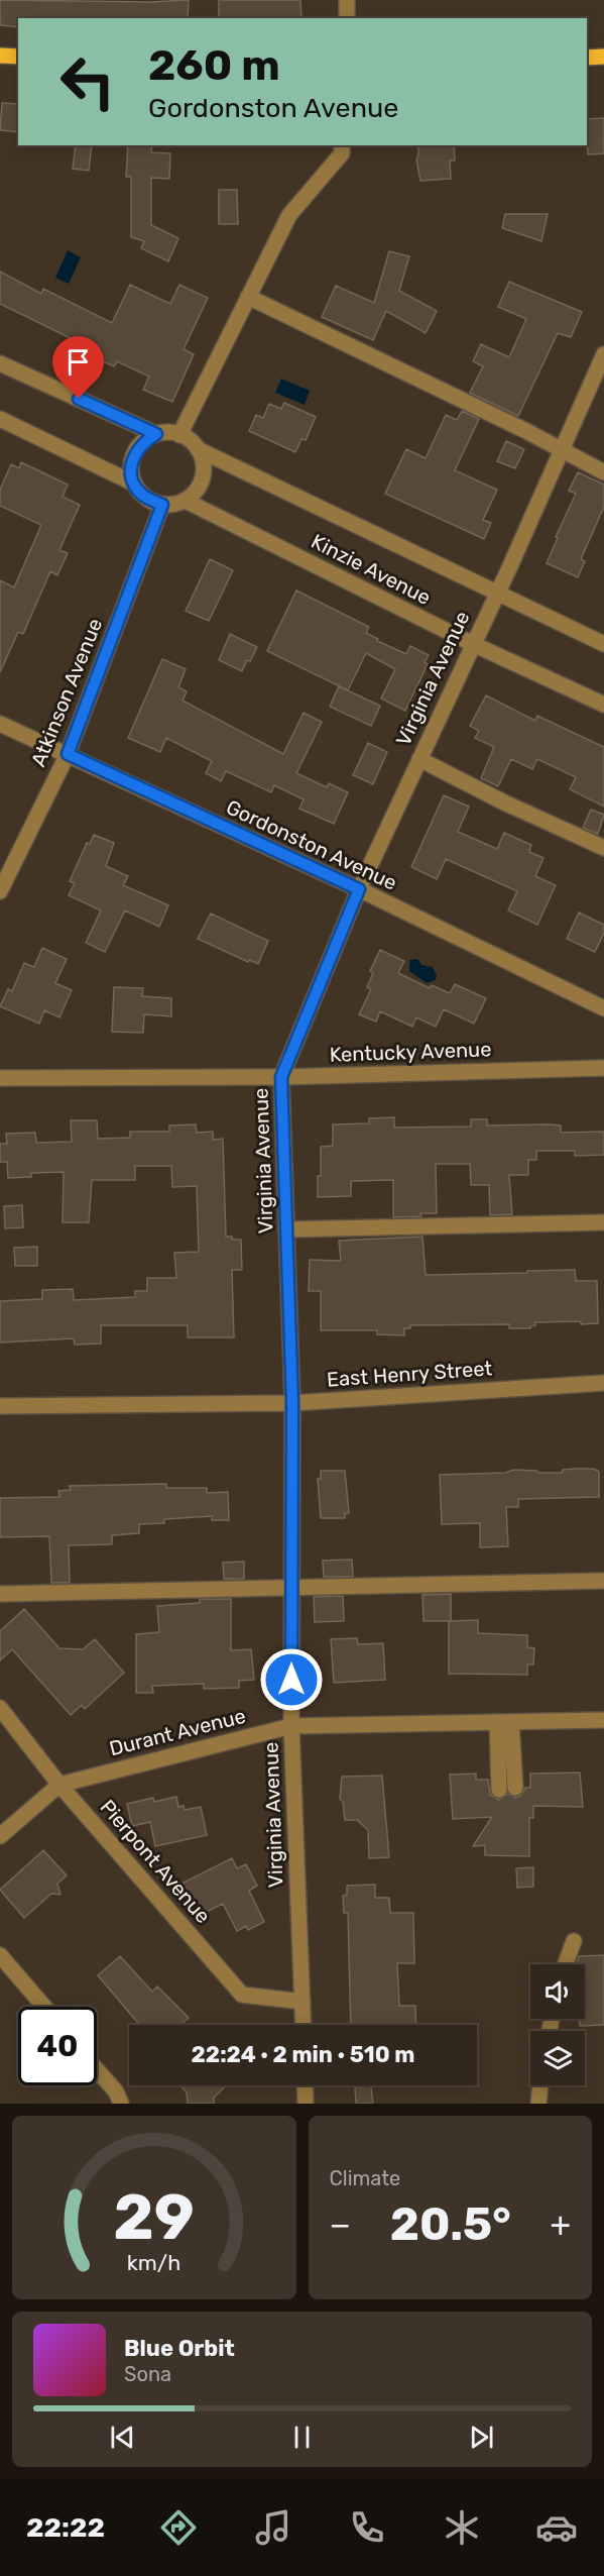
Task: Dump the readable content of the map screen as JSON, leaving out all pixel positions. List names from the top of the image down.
{
  "streets": {
    "street": [
      "Kinzie Avenue",
      "Virginia Avenue",
      "Atkinson Avenue",
      "Gordonston Avenue",
      "Kentucky Avenue",
      "East Henry Street",
      "Durant Avenue",
      "Pierpont Avenue"
    ]
  },
  "crossings": [
    ["Kinzie Avenue", "Virginia Avenue"],
    ["Kinzie Avenue", "Atkinson Avenue"],
    ["Virginia Avenue", "Gordonston Avenue"],
    ["Virginia Avenue", "Kentucky Avenue"],
    ["Virginia Avenue", "East Henry Street"],
    ["Virginia Avenue", "Durant Avenue"],
    ["Virginia Avenue", "Pierpont Avenue"],
    ["Atkinson Avenue", "Gordonston Avenue"],
    ["Durant Avenue", "Pierpont Avenue"]
  ],
  "page": {
    "turn": ["260 m", "Gordonston Avenue"],
    "limit": "40",
    "trip": "22:24 · 2 min · 510 m",
    "tile": "Climate",
    "heat": ["−", "20.5°", "+"],
    "song": ["Blue Orbit", "Sona"],
    "tabs": "22:22",
    "gauge": ["29", "km/h"]
  }
}
